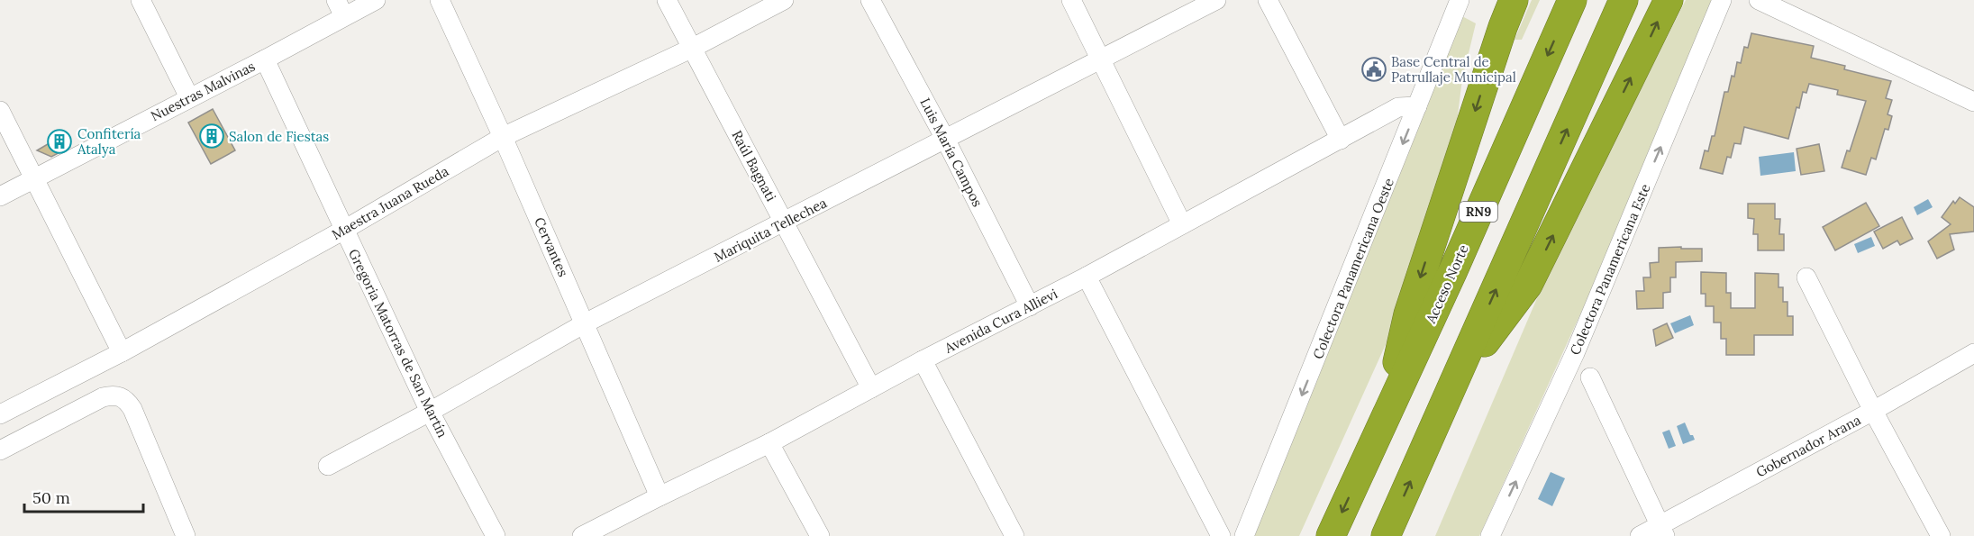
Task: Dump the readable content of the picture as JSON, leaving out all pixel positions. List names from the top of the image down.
{
  "streets": {
    "highway": ["RN9", "Acceso Norte"],
    "street": [
      "Nuestras Malvinas",
      "Luis María Campos",
      "Raúl Bagnati",
      "Maestra Juana Rueda",
      "Mariquita Tellechea",
      "Cervantes",
      "Colectora Panamericana Oeste",
      "Colectora Panamericana Este",
      "Avenida Cura Allievi",
      "Gregoria Matorras de San Martín",
      "Gobernador Arana"
    ]
  },
  "crossings": [
    ["Nuestras Malvinas", "Gregoria Matorras de San Martín"],
    ["Luis María Campos", "Mariquita Tellechea"],
    ["Luis María Campos", "Avenida Cura Allievi"],
    ["Raúl Bagnati", "Maestra Juana Rueda"],
    ["Raúl Bagnati", "Mariquita Tellechea"],
    ["Raúl Bagnati", "Avenida Cura Allievi"],
    ["Maestra Juana Rueda", "Cervantes"],
    ["Maestra Juana Rueda", "Gregoria Matorras de San Martín"],
    ["Mariquita Tellechea", "Cervantes"],
    ["Mariquita Tellechea", "Gregoria Matorras de San Martín"],
    ["Cervantes", "Avenida Cura Allievi"],
    ["Colectora Panamericana Oeste", "Avenida Cura Allievi"]
  ],
  "one_way": ["Colectora Panamericana Oeste", "Colectora Panamericana Este"],
  "places": {
    "public building": ["Base Central de Patrullaje Municipal"],
    "building": ["Salon de Fiestas", "Confitería Atalya"]
  },
  "scale_bar": "50 m"
}
